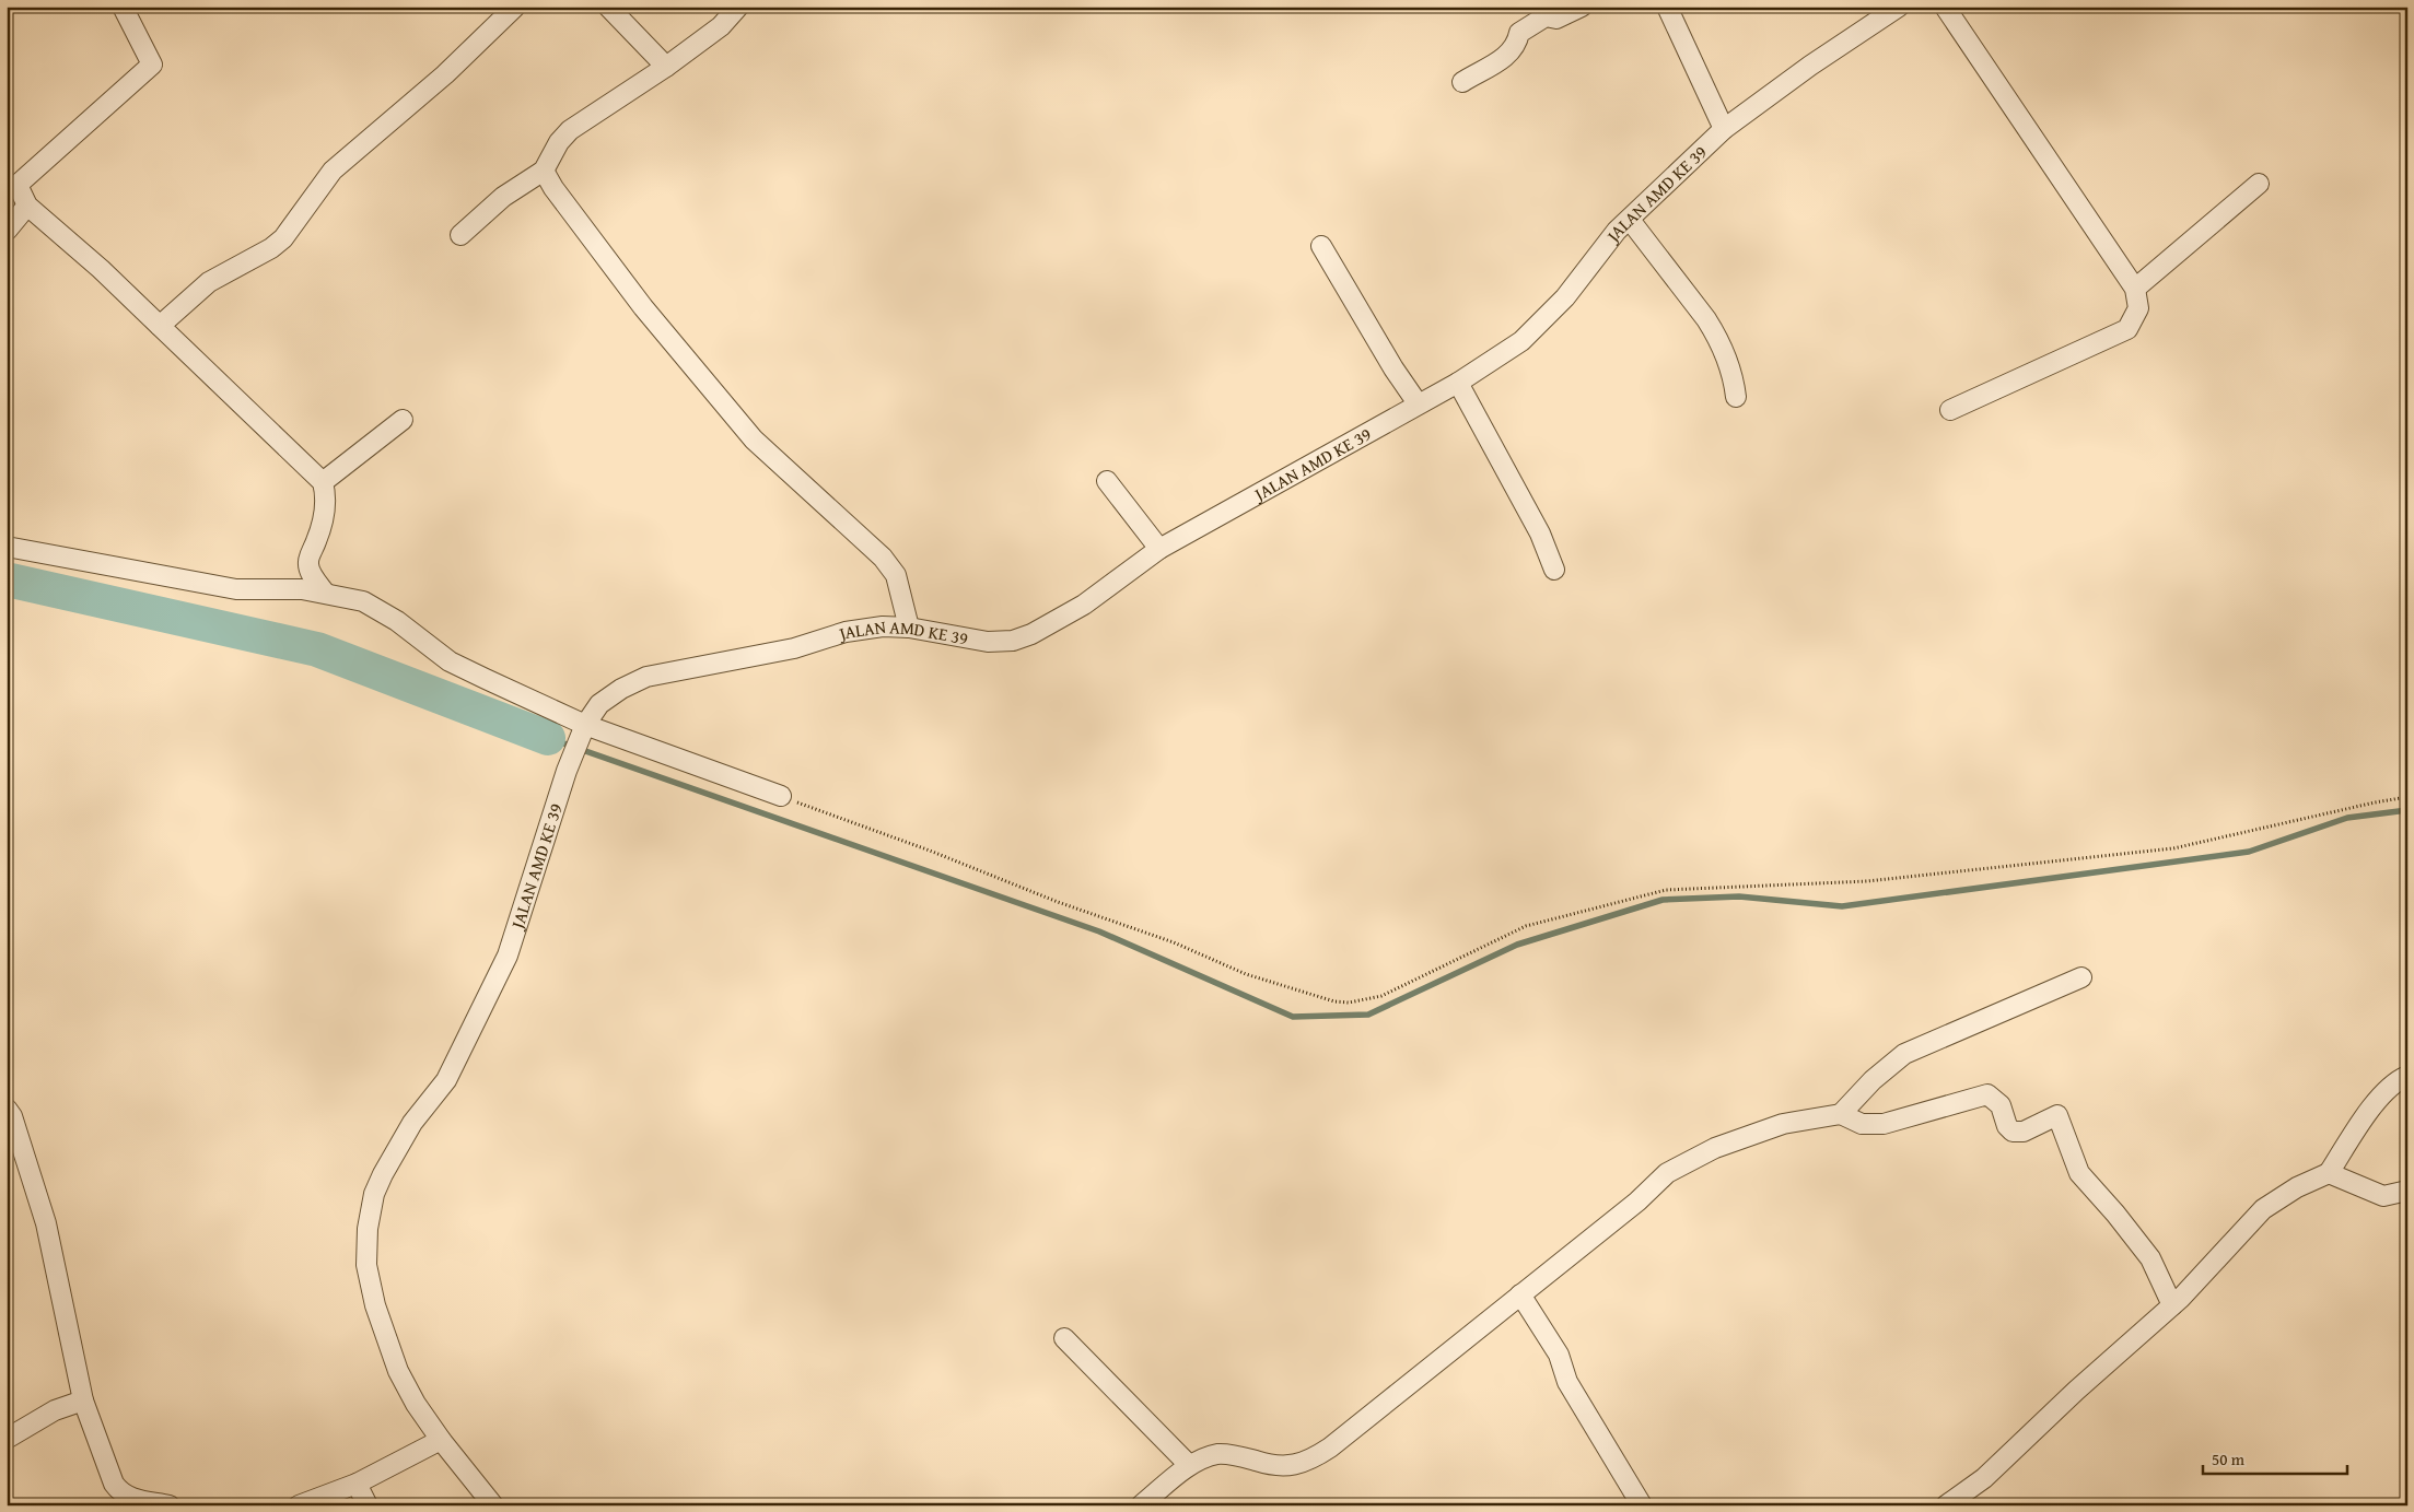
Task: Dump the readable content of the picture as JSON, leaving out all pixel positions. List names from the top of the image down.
{
  "streets": {
    "street": ["JALAN AMD KE 39"]
  },
  "scale_bar": "50 m"
}
